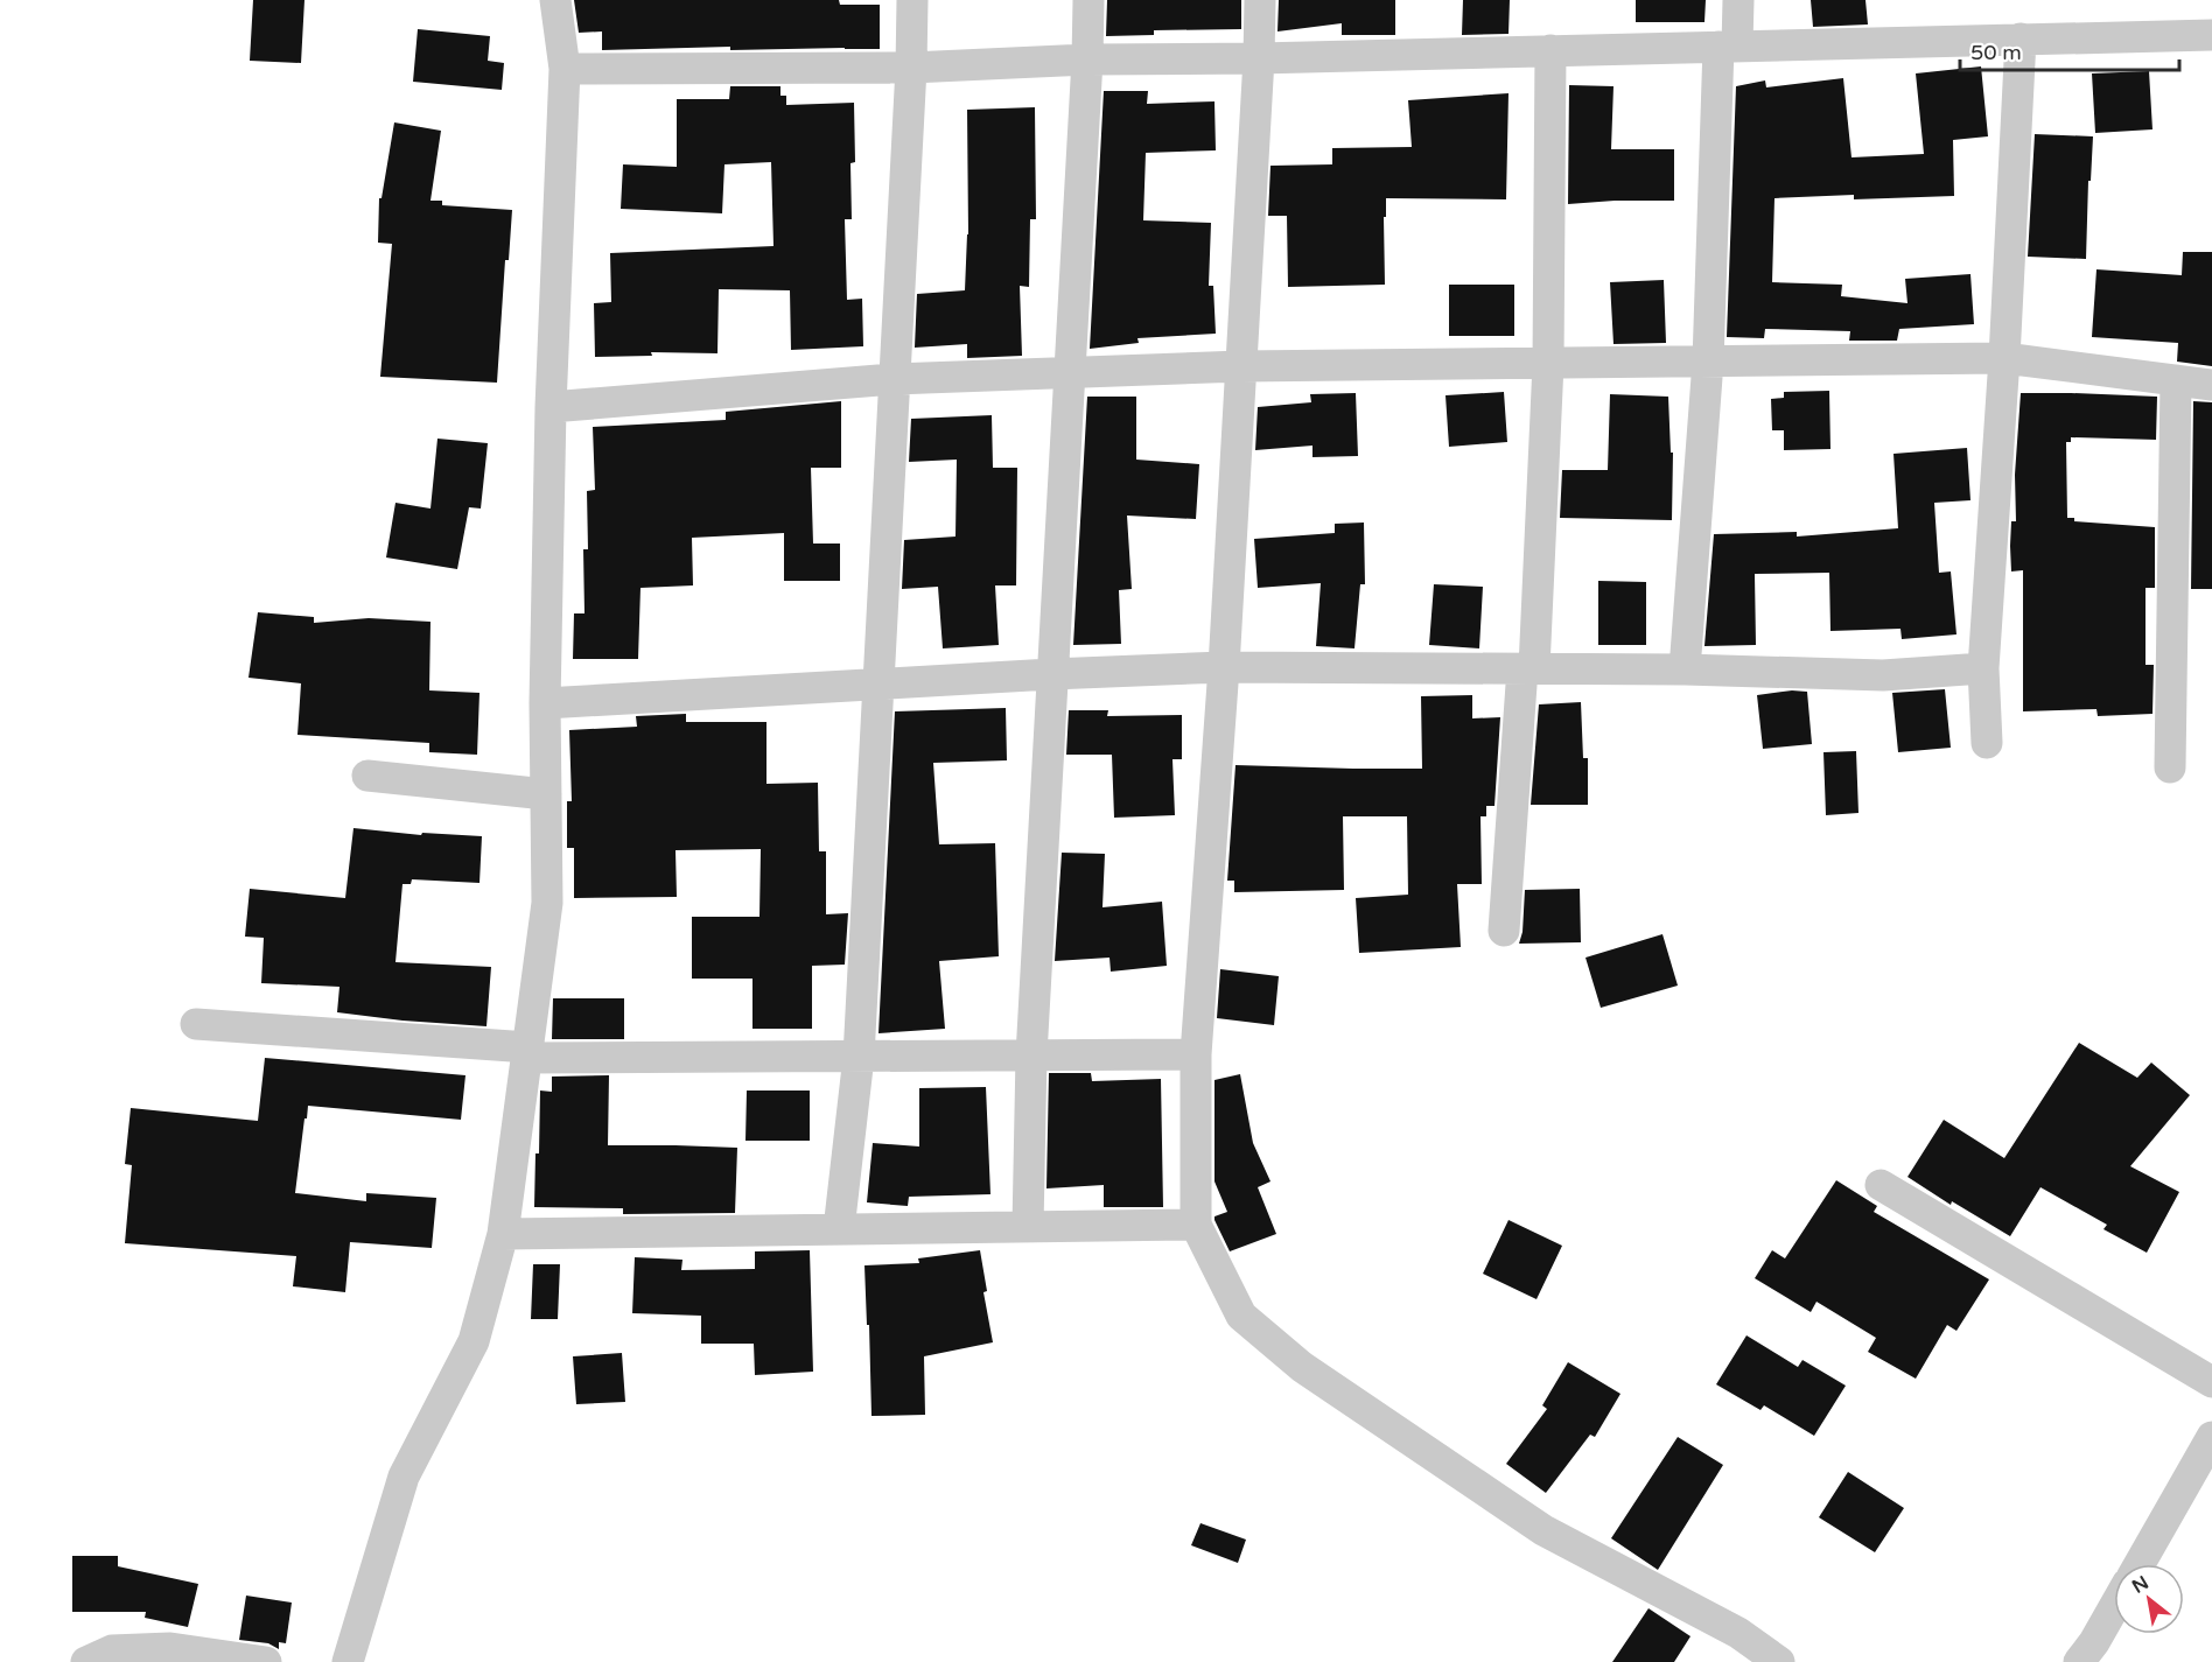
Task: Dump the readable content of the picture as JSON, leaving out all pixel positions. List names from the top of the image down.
{
  "scale_bar": "50 m",
  "north": "top left"
}
